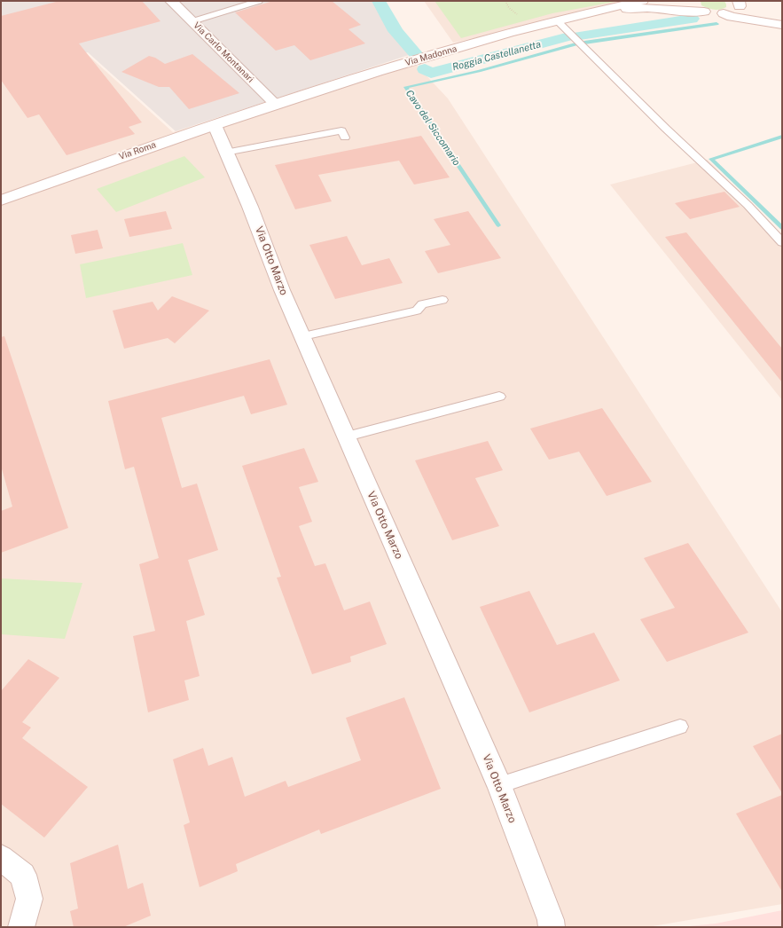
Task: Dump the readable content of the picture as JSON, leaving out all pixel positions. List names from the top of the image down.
{
  "streets": {
    "street": [
      "Via Carlo Montanari",
      "Via Madonna",
      "Via Roma",
      "Via Otto Marzo"
    ]
  },
  "crossings": [
    ["Via Carlo Montanari", "Via Madonna"],
    ["Via Carlo Montanari", "Via Roma"],
    ["Via Madonna", "Via Roma"],
    ["Via Roma", "Via Otto Marzo"]
  ],
  "water": ["Roggia Castellanetta", "Cavo del Siccomario"]
}
